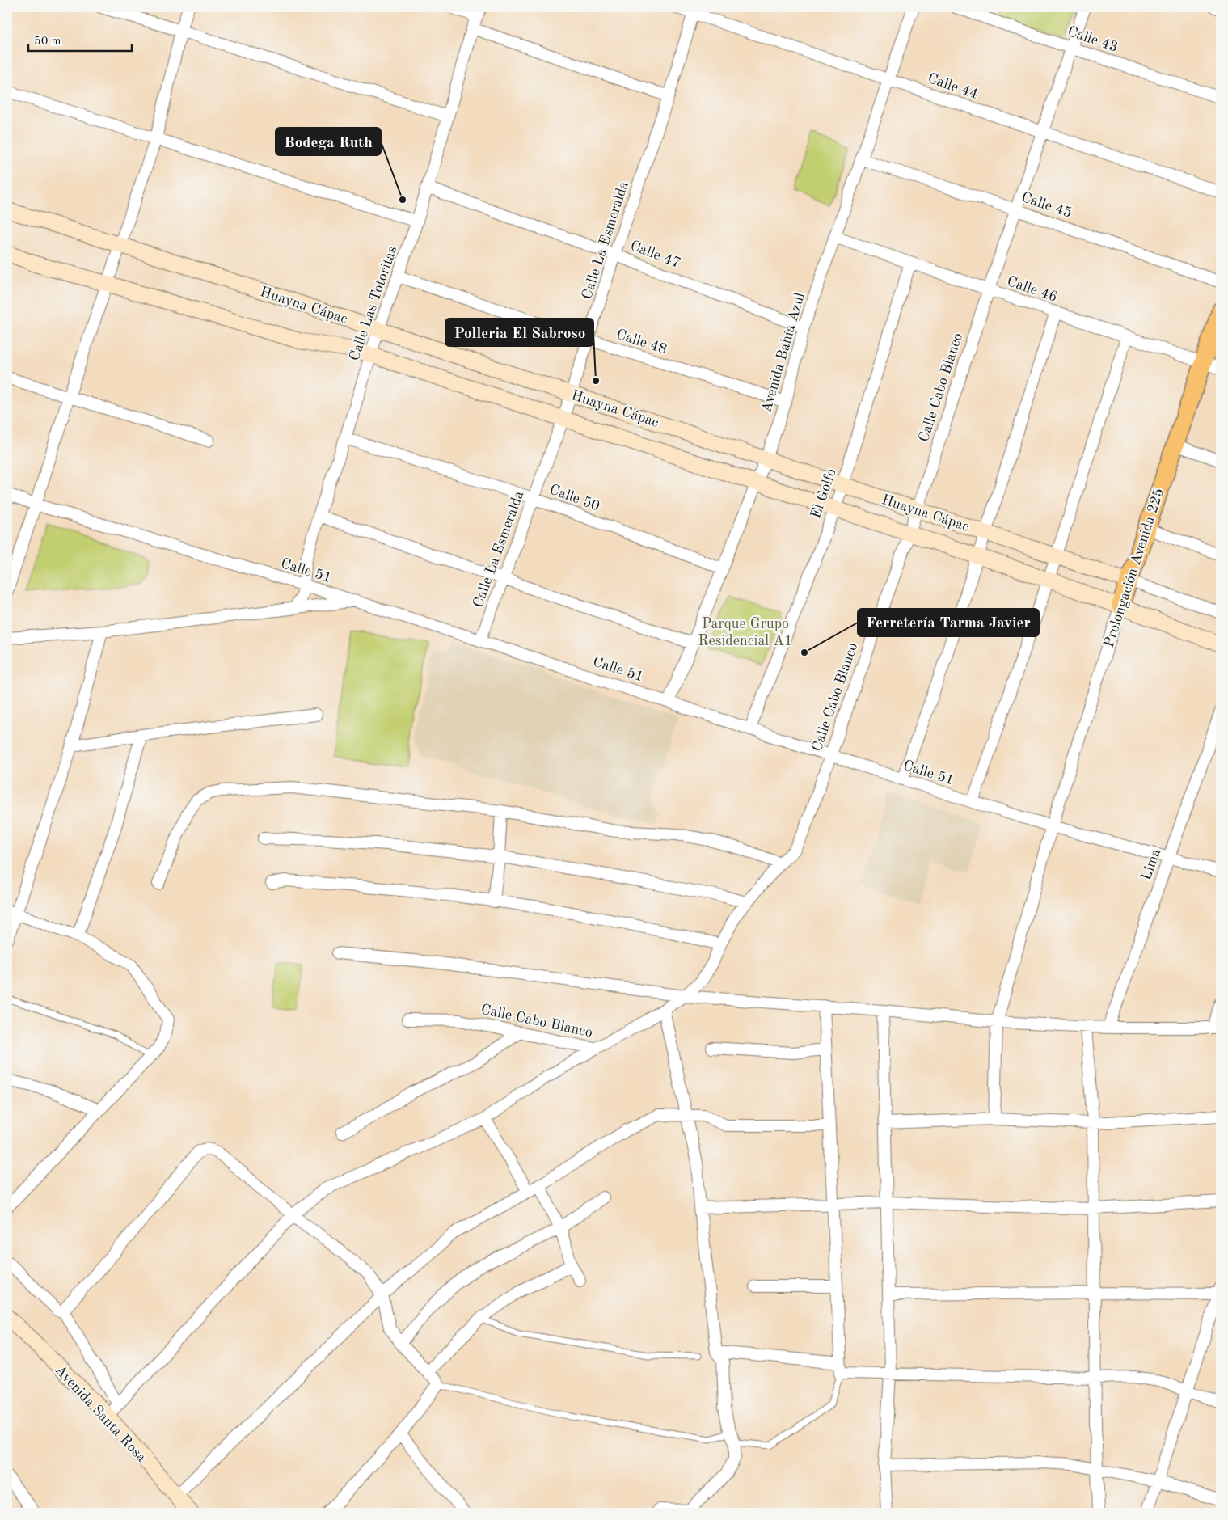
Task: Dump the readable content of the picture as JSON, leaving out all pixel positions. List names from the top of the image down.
{
  "streets": {
    "main road": ["Huayna Cápac", "Prolongación Avenida 225", "Avenida Santa Rosa"],
    "street": [
      "Calle 43",
      "Calle 44",
      "Calle 45",
      "Calle La Esmeralda",
      "Calle 47",
      "Calle 46",
      "Calle Las Totoritas",
      "Calle 48",
      "Avenida Bahía Azul",
      "Calle Cabo Blanco",
      "El Golfo",
      "Calle 50",
      "Calle 51",
      "Lima"
    ]
  },
  "crossings": [
    ["Calle 43", "Calle Cabo Blanco"],
    ["Calle 44", "Calle La Esmeralda"],
    ["Calle 44", "Avenida Bahía Azul"],
    ["Calle 44", "Calle Cabo Blanco"],
    ["Calle 45", "Avenida Bahía Azul"],
    ["Calle 45", "Calle Cabo Blanco"],
    ["Calle La Esmeralda", "Calle 47"],
    ["Calle La Esmeralda", "Huayna Cápac"],
    ["Calle La Esmeralda", "Calle 48"],
    ["Calle La Esmeralda", "Calle 50"],
    ["Calle La Esmeralda", "Calle 51"],
    ["Calle 47", "Calle Las Totoritas"],
    ["Calle 47", "Avenida Bahía Azul"],
    ["Calle 46", "Avenida Bahía Azul"],
    ["Calle 46", "Calle Cabo Blanco"],
    ["Calle 46", "El Golfo"],
    ["Calle 46", "Prolongación Avenida 225"],
    ["Calle Las Totoritas", "Huayna Cápac"],
    ["Calle Las Totoritas", "Calle 48"],
    ["Calle Las Totoritas", "Calle 50"],
    ["Calle Las Totoritas", "Calle 51"],
    ["Huayna Cápac", "Avenida Bahía Azul"],
    ["Huayna Cápac", "Calle Cabo Blanco"],
    ["Huayna Cápac", "El Golfo"],
    ["Huayna Cápac", "Prolongación Avenida 225"],
    ["Calle 48", "Avenida Bahía Azul"],
    ["Avenida Bahía Azul", "Calle 50"],
    ["Avenida Bahía Azul", "Calle 51"],
    ["Calle Cabo Blanco", "Calle 51"],
    ["El Golfo", "Calle 51"],
    ["Prolongación Avenida 225", "Calle 51"],
    ["Calle 51", "Lima"]
  ],
  "parks": ["Parque Grupo Residencial A1"],
  "places": ["Bodega Ruth", "Polleria El Sabroso", "Ferretería Tarma Javier"],
  "scale_bar": "50 m"
}
